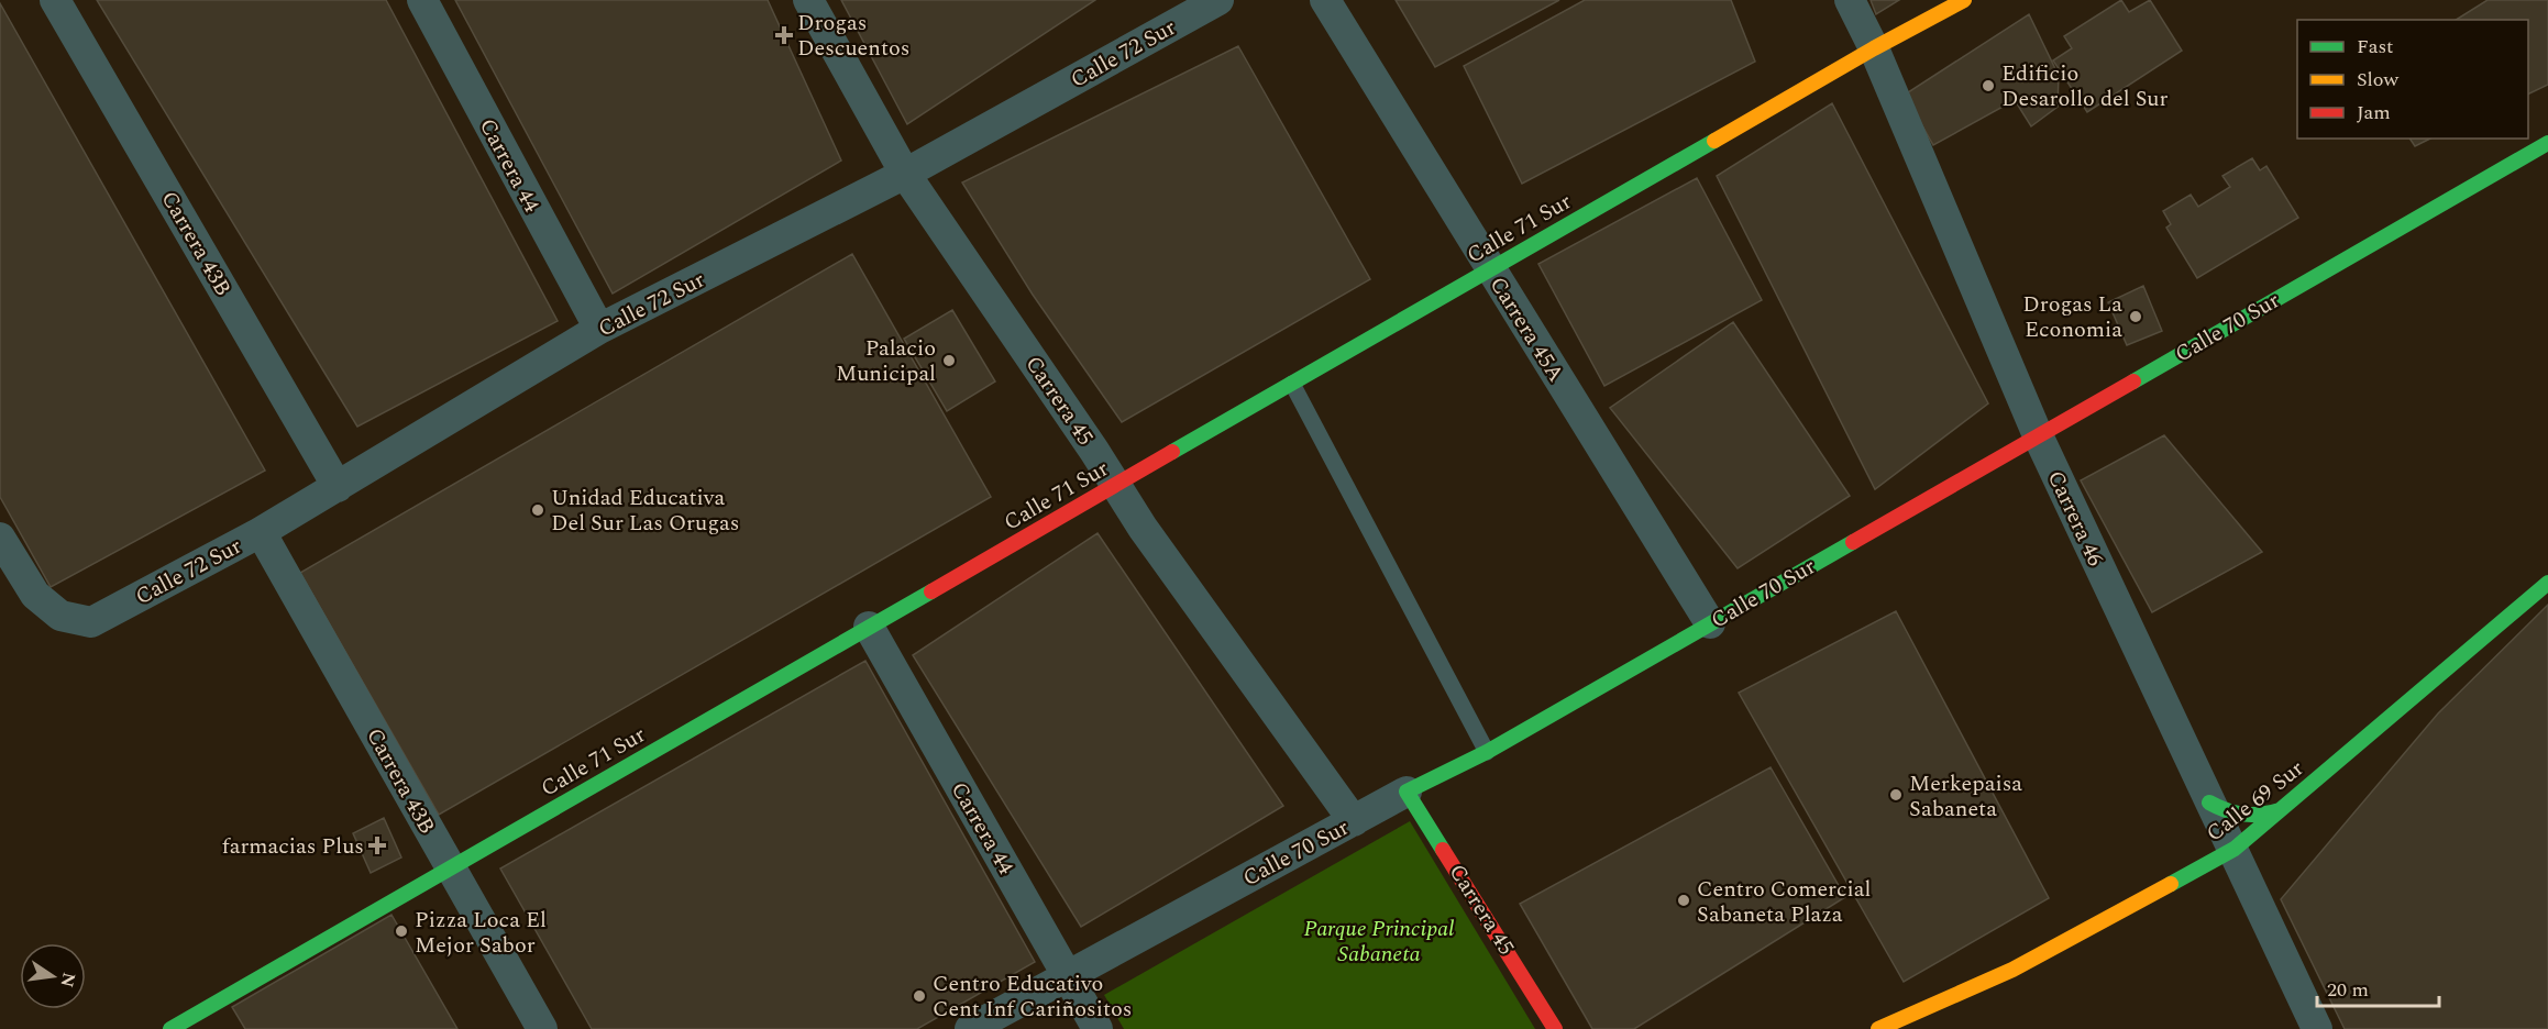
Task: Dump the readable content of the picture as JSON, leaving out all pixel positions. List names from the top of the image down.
{
  "streets": {
    "street": [
      "Calle 72 Sur",
      "Carrera 44",
      "Calle 71 Sur",
      "Carrera 43B",
      "Calle 70 Sur",
      "Carrera 45A",
      "Carrera 45",
      "Carrera 46",
      "Calle 69 Sur"
    ]
  },
  "crossings": [
    ["Calle 72 Sur", "Carrera 44"],
    ["Calle 72 Sur", "Carrera 43B"],
    ["Calle 72 Sur", "Carrera 45"],
    ["Carrera 44", "Calle 71 Sur"],
    ["Carrera 44", "Calle 70 Sur"],
    ["Calle 71 Sur", "Carrera 43B"],
    ["Calle 71 Sur", "Carrera 45A"],
    ["Calle 71 Sur", "Carrera 45"],
    ["Calle 71 Sur", "Carrera 46"],
    ["Calle 70 Sur", "Carrera 45A"],
    ["Calle 70 Sur", "Carrera 45"],
    ["Calle 70 Sur", "Carrera 46"],
    ["Carrera 46", "Calle 69 Sur"]
  ],
  "parks": ["Parque Principal Sabaneta"],
  "places": {
    "health": ["Drogas Descuentos", "farmacias Plus"],
    "other": [
      "Edificio Desarollo del Sur",
      "Drogas La Economia",
      "Palacio Municipal",
      "Unidad Educativa Del Sur Las Orugas",
      "Merkepaisa Sabaneta",
      "Centro Comercial Sabaneta Plaza",
      "Pizza Loca El Mejor Sabor",
      "Centro Educativo Cent Inf Cariñositos"
    ]
  },
  "legend": ["Fast", "Slow", "Jam"],
  "scale_bar": "20 m",
  "north": "right"
}
